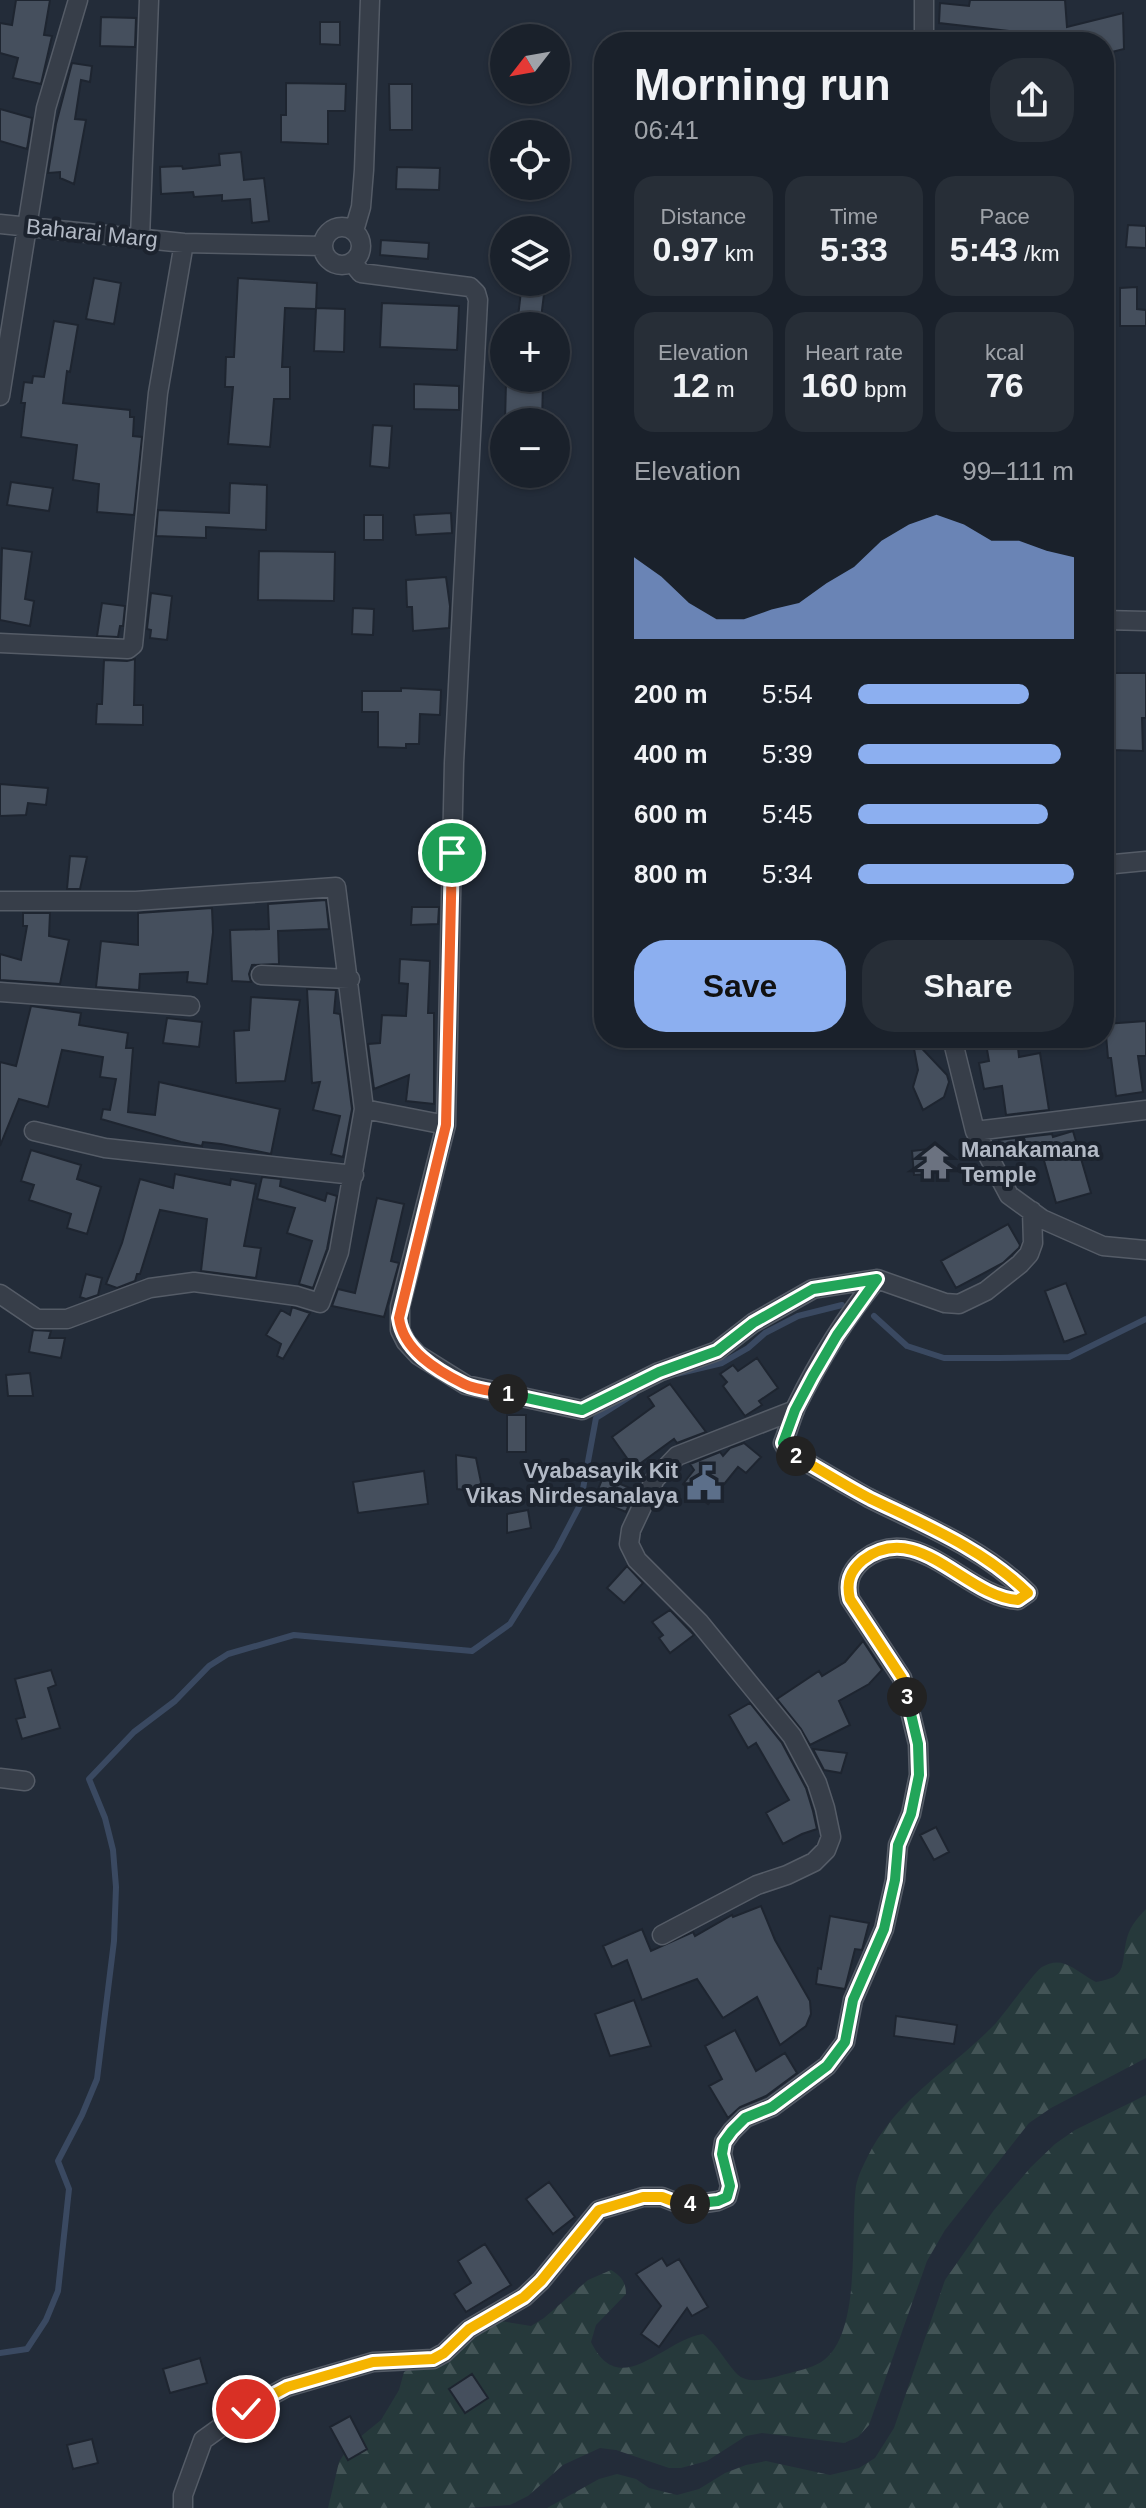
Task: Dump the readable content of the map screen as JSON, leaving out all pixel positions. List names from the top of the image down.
{
  "streets": {
    "street": ["Baharai Marg"]
  },
  "places": {
    "temple": ["Manakamana Temple"],
    "public building": ["Vyabasayik Kit Vikas Nirdesanalaya"]
  },
  "north": "bottom left",
  "page": {
    "map_buttons": ["+", "−"],
    "heading": ["Morning run", "06:41"],
    "stats": [
      ["Distance", "0.97 km"],
      ["Time", "5:33"],
      ["Pace", "5:43 /km"],
      ["Elevation", "12 m"],
      ["Heart rate", "160 bpm"],
      ["kcal", "76"]
    ],
    "chart": ["Elevation", "99–111 m"],
    "list": [
      {
        "name": "200 m",
        "note": "5:54"
      },
      {
        "name": "400 m",
        "note": "5:39"
      },
      {
        "name": "600 m",
        "note": "5:45"
      },
      {
        "name": "800 m",
        "note": "5:34"
      }
    ],
    "buttons": ["Save", "Share"],
    "pins": [
      "1",
      "2",
      "3",
      "4"
    ]
  }
}
